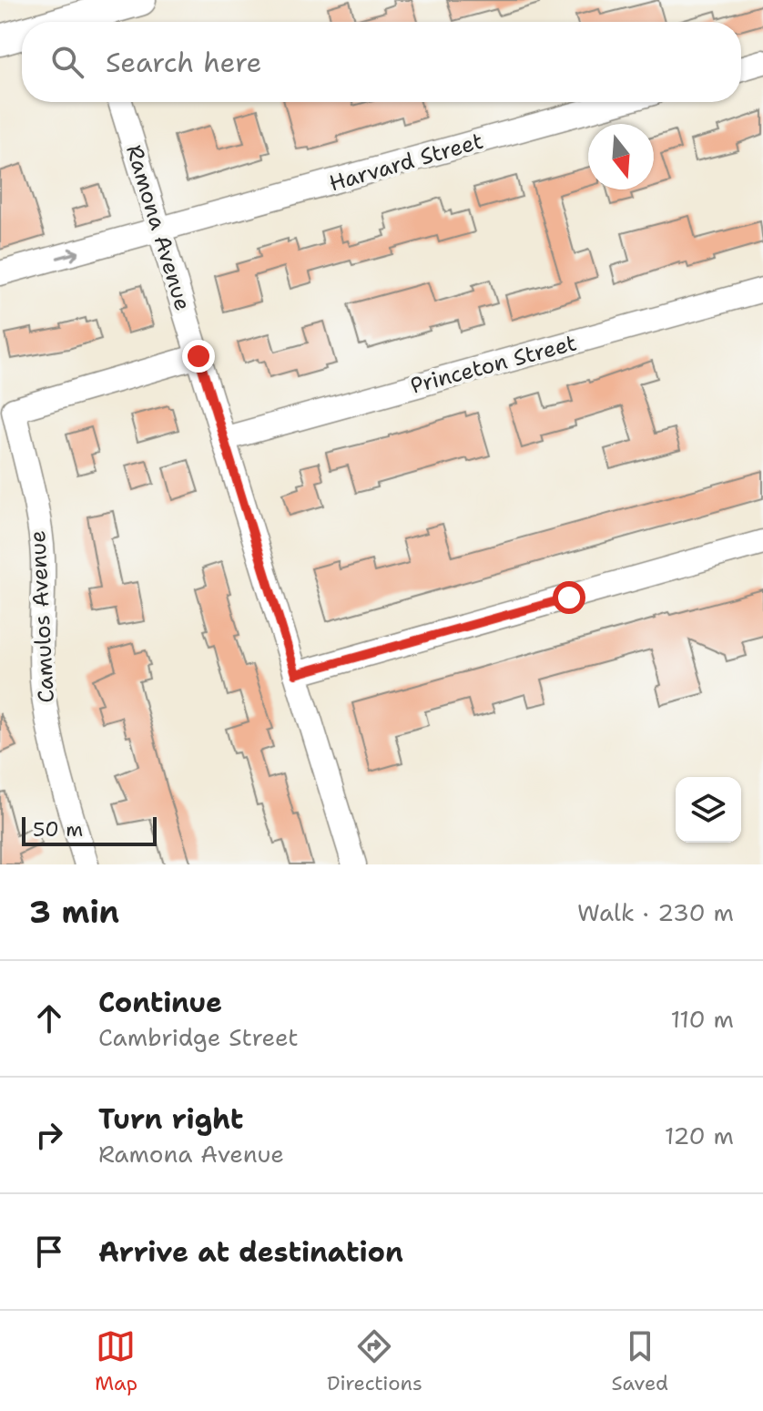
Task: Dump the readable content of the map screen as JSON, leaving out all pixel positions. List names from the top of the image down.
{
  "streets": {
    "street": [
      "Harvard Street",
      "Ramona Avenue",
      "Princeton Street",
      "Camulos Avenue"
    ]
  },
  "crossings": [
    ["Harvard Street", "Ramona Avenue"],
    ["Ramona Avenue", "Princeton Street"],
    ["Ramona Avenue", "Camulos Avenue"]
  ],
  "scale_bar": "50 m",
  "north": "bottom",
  "page": {
    "search": "Search here",
    "scale": "50 m",
    "heading": ["3 min", "Walk · 230 m"],
    "list": [
      ["Continue", "Cambridge Street", "110 m"],
      ["Turn right", "Ramona Avenue", "120 m"],
      "Arrive at destination"
    ],
    "nav": ["Map", "Directions", "Saved"]
  }
}
